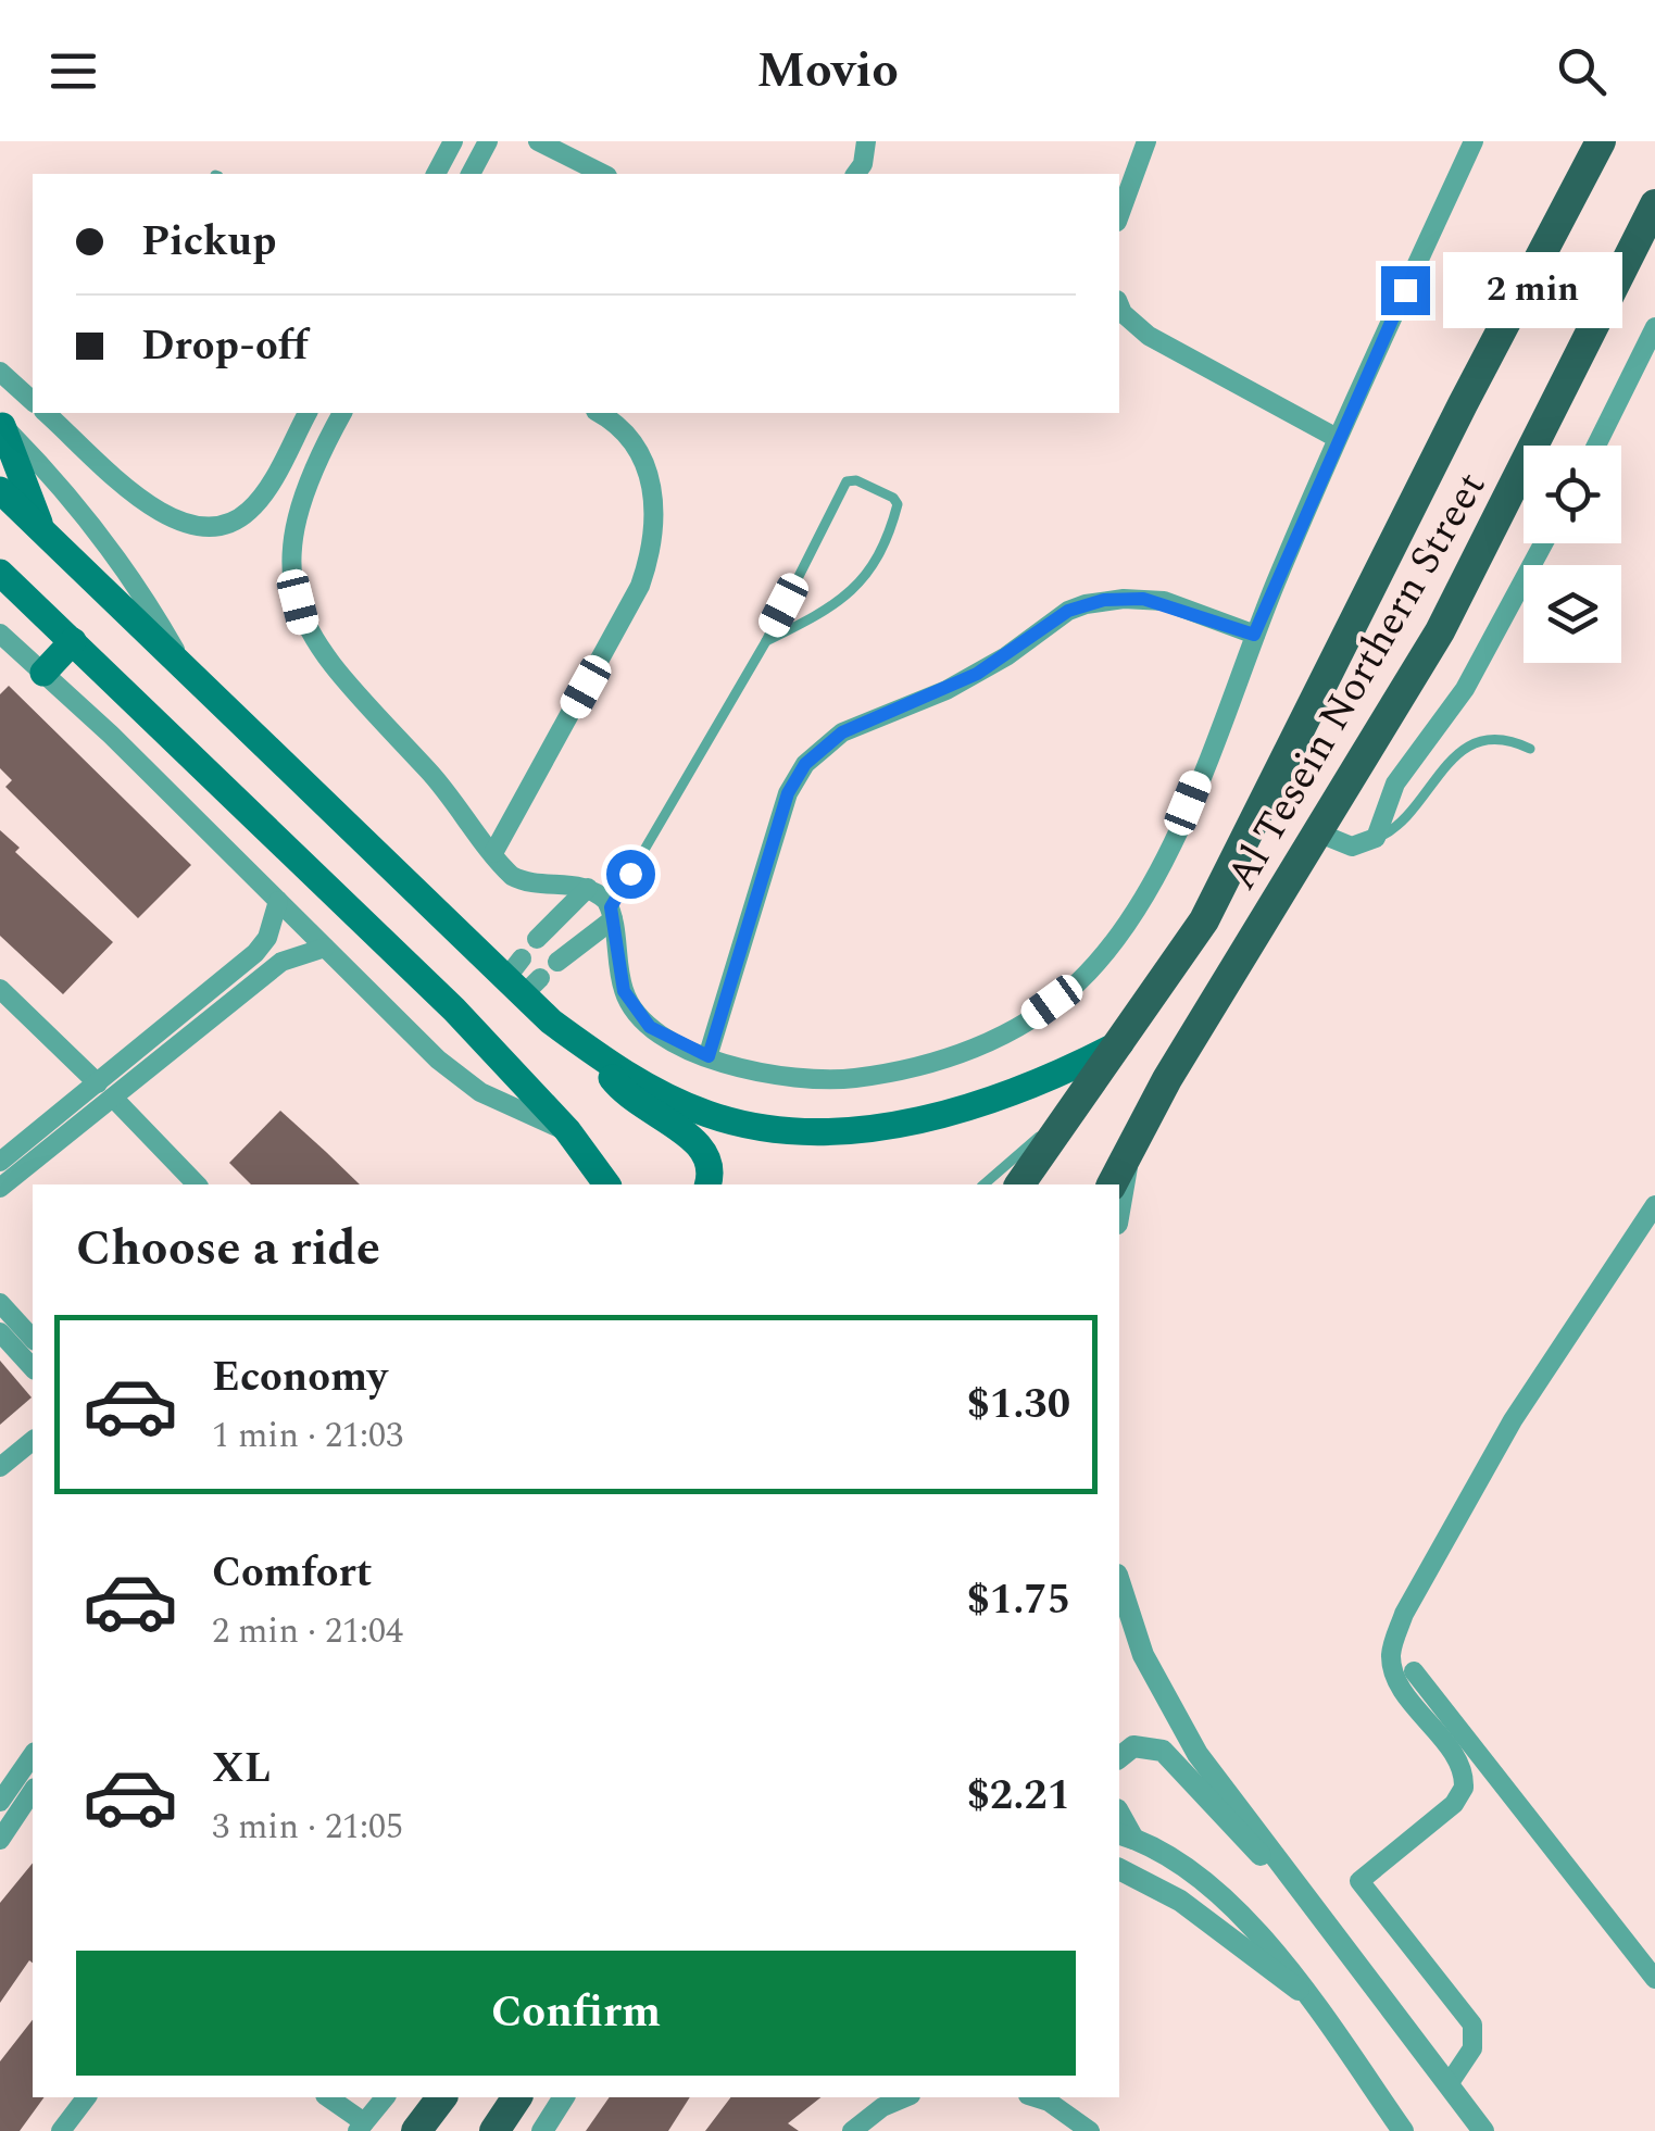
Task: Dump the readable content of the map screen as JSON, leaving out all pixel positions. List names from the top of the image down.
{
  "streets": {
    "main road": ["Al Tesein Northern Street"]
  },
  "page": {
    "header": "Movio",
    "banner": ["Pickup", "Drop-off"],
    "bubble": "2 min",
    "heading": "Choose a ride",
    "list": [
      {
        "name": "Economy",
        "note": "1 min · 21:03",
        "value": "$1.30"
      },
      {
        "name": "Comfort",
        "note": "2 min · 21:04",
        "value": "$1.75"
      },
      {
        "name": "XL",
        "note": "3 min · 21:05",
        "value": "$2.21"
      }
    ],
    "buttons": "Confirm"
  }
}
